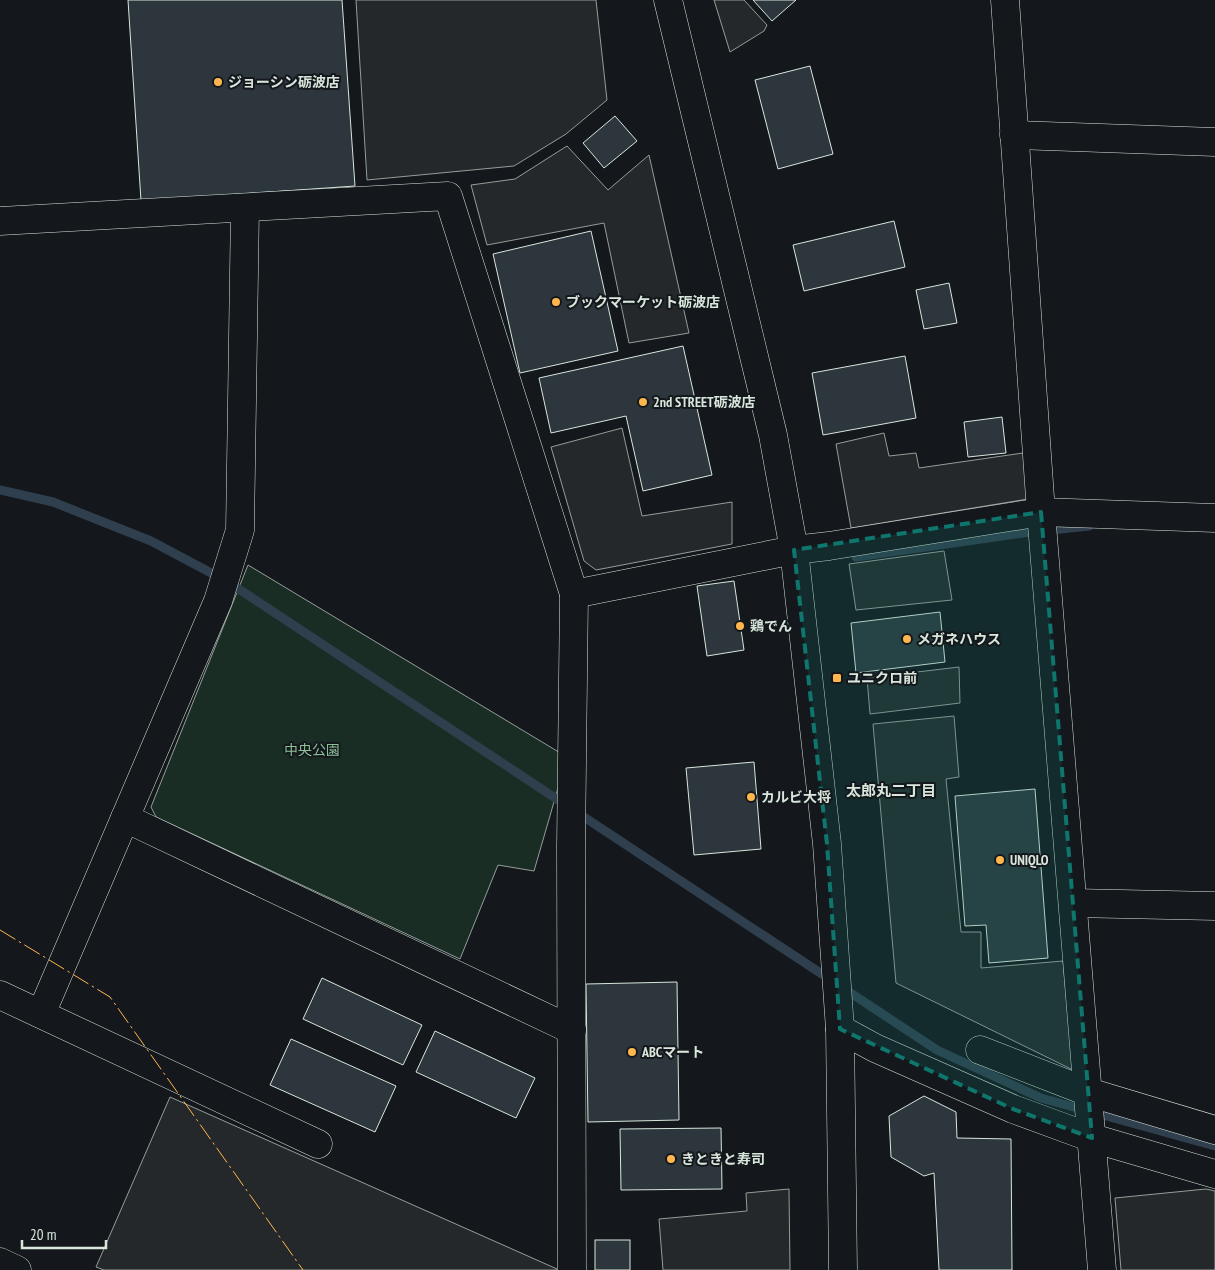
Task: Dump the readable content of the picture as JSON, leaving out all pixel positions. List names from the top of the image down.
{
  "districts": ["太郎丸二丁目"],
  "parks": ["中央公園"],
  "places": {
    "other": [
      "ジョーシン砺波店",
      "ブックマーケット砺波店",
      "2nd STREET砺波店",
      "鶏でん",
      "メガネハウス",
      "カルビ大将",
      "UNIQLO",
      "ABCマート",
      "きときと寿司"
    ],
    "transit": ["ユニクロ前"]
  },
  "scale_bar": "20 m"
}
